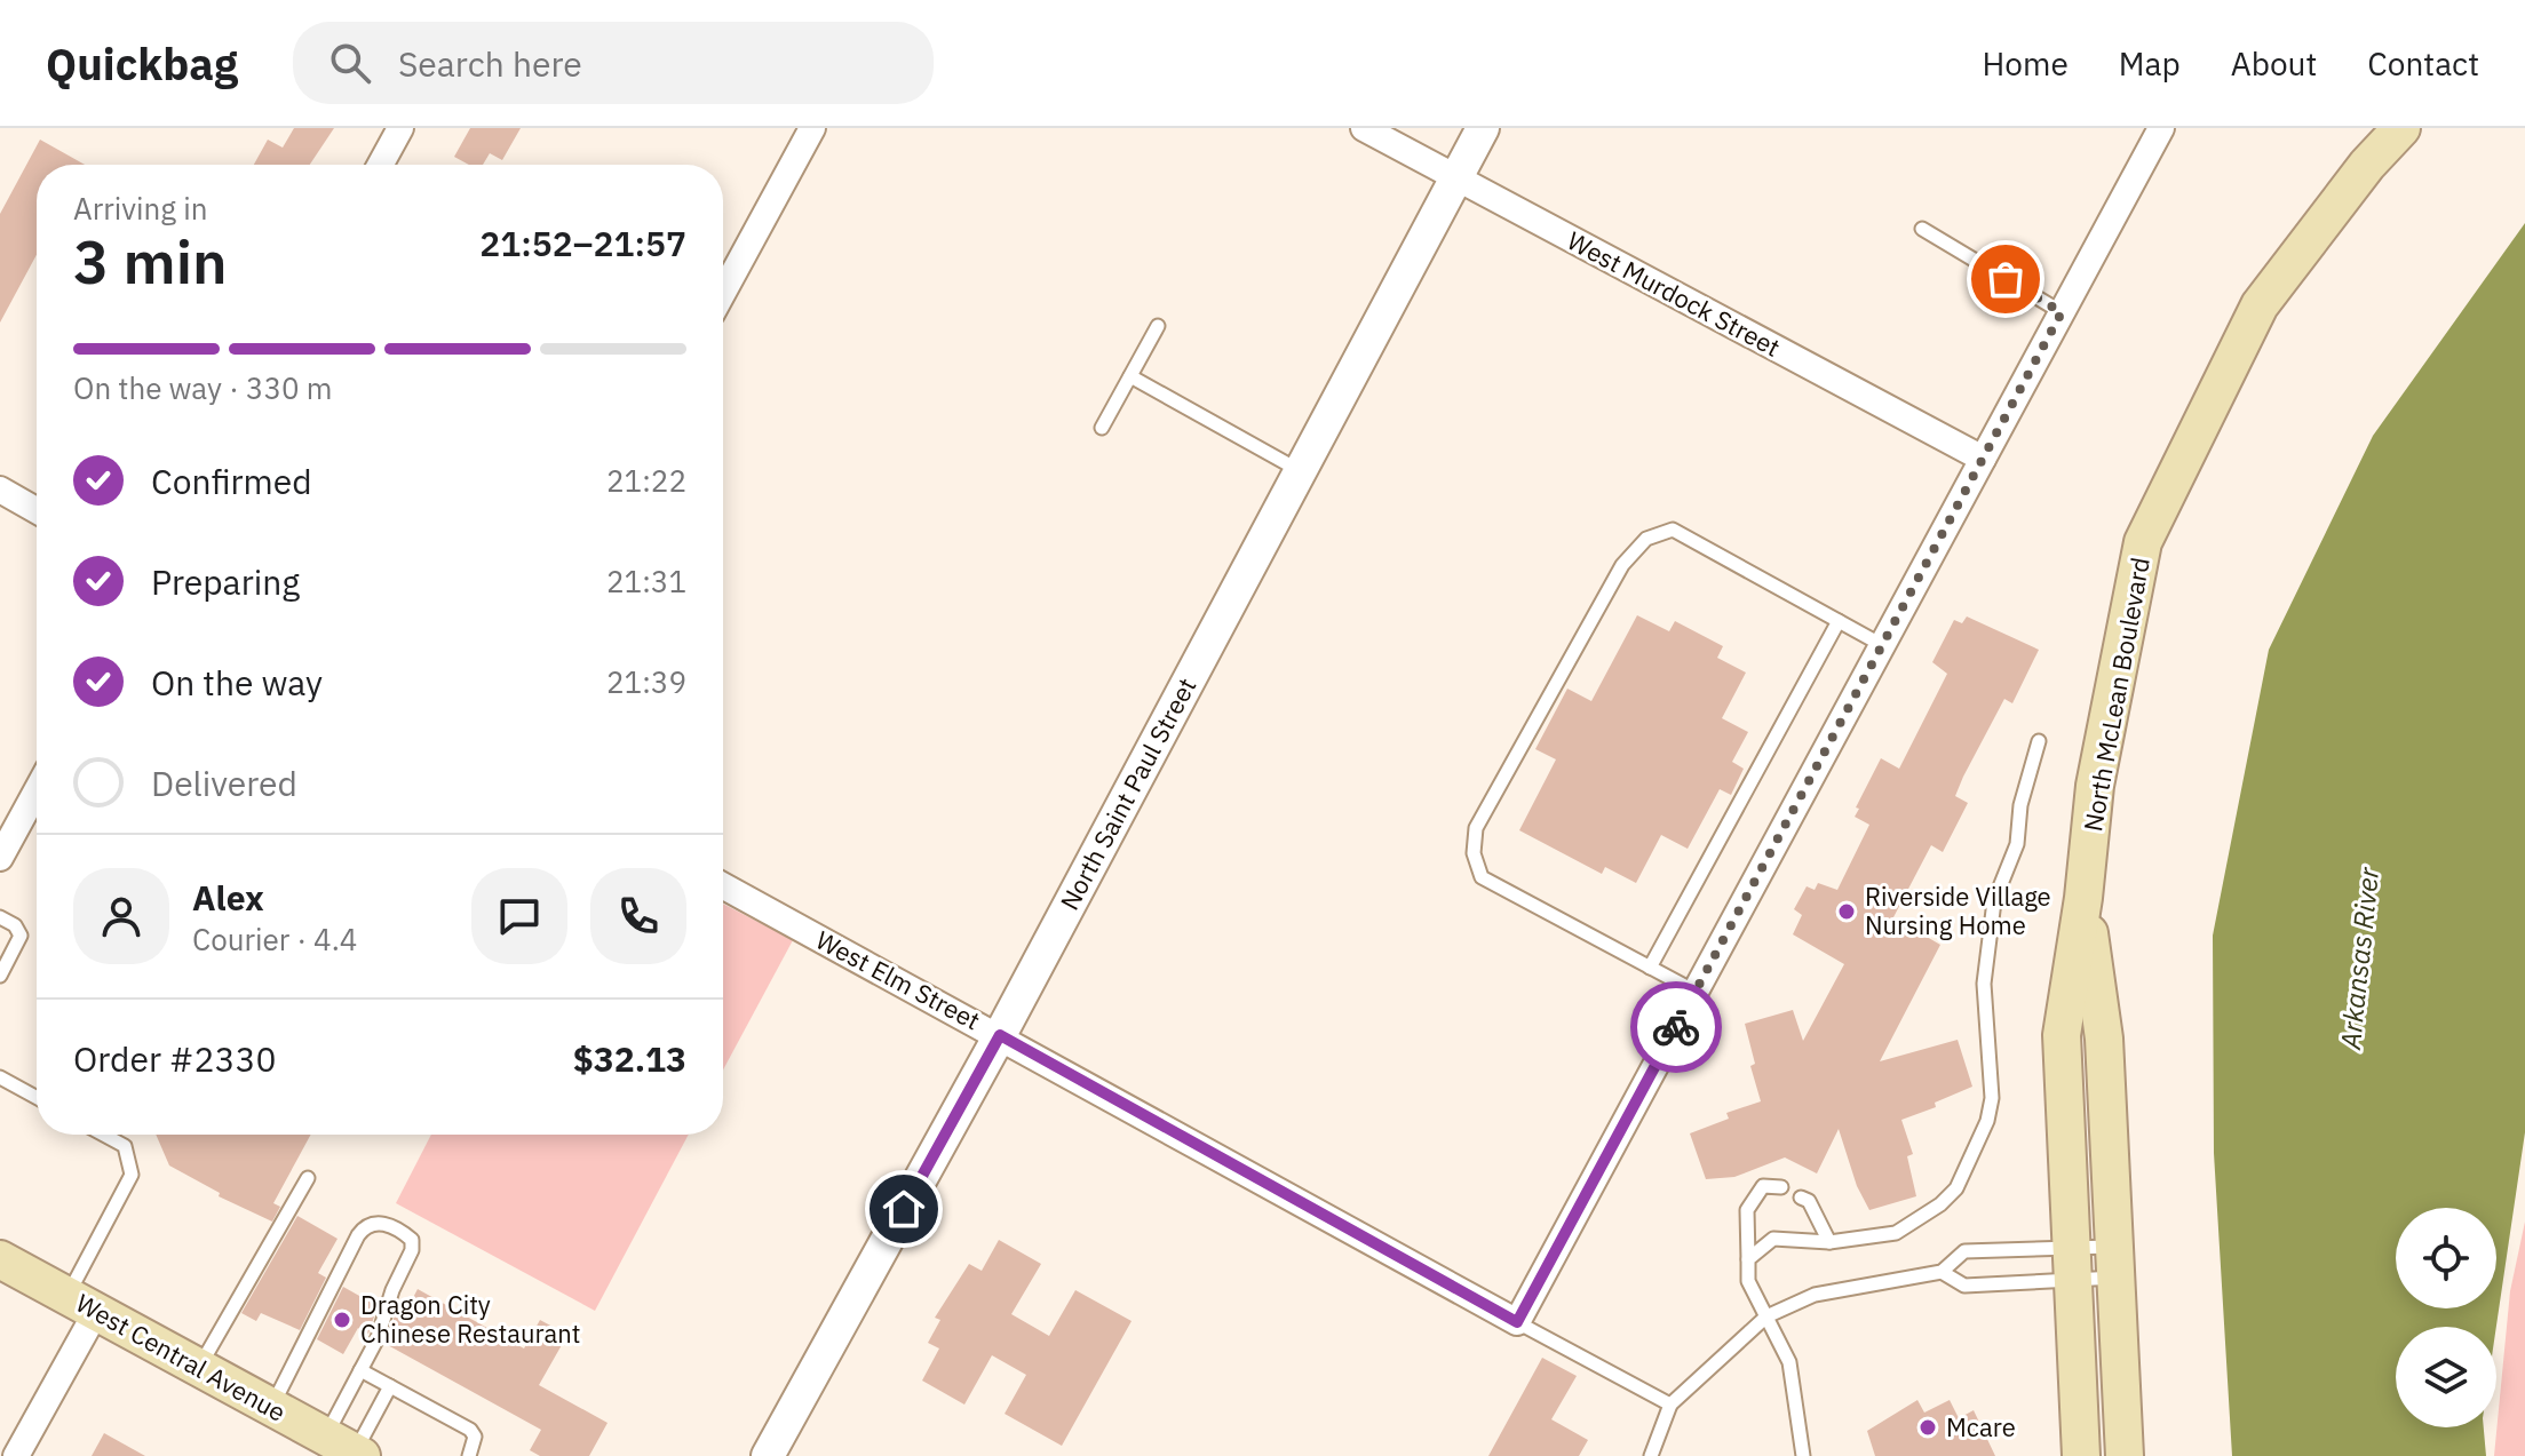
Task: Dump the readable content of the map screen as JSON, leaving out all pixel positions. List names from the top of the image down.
{
  "streets": {
    "main road": ["North McLean Boulevard", "West Central Avenue"],
    "street": ["West Murdock Street", "North Saint Paul Street", "West Elm Street"]
  },
  "crossings": [
    ["West Murdock Street", "North Saint Paul Street"],
    ["North Saint Paul Street", "West Elm Street"]
  ],
  "water": ["Arkansas River"],
  "places": ["Riverside Village Nursing Home", "Dragon City Chinese Restaurant", "Mcare"],
  "page": {
    "header": "Quickbag",
    "search": "Search here",
    "nav": [
      "Home",
      "Map",
      "About",
      "Contact"
    ],
    "heading": ["3 min", "Arriving in", "21:52–21:57"],
    "panel": [
      "Alex",
      "Courier · 4.4",
      "Order #2330",
      "$32.13"
    ],
    "bar": "On the way · 330 m",
    "list": [
      ["Confirmed", "21:22"],
      ["Preparing", "21:31"],
      ["On the way", "21:39"],
      "Delivered"
    ]
  }
}
